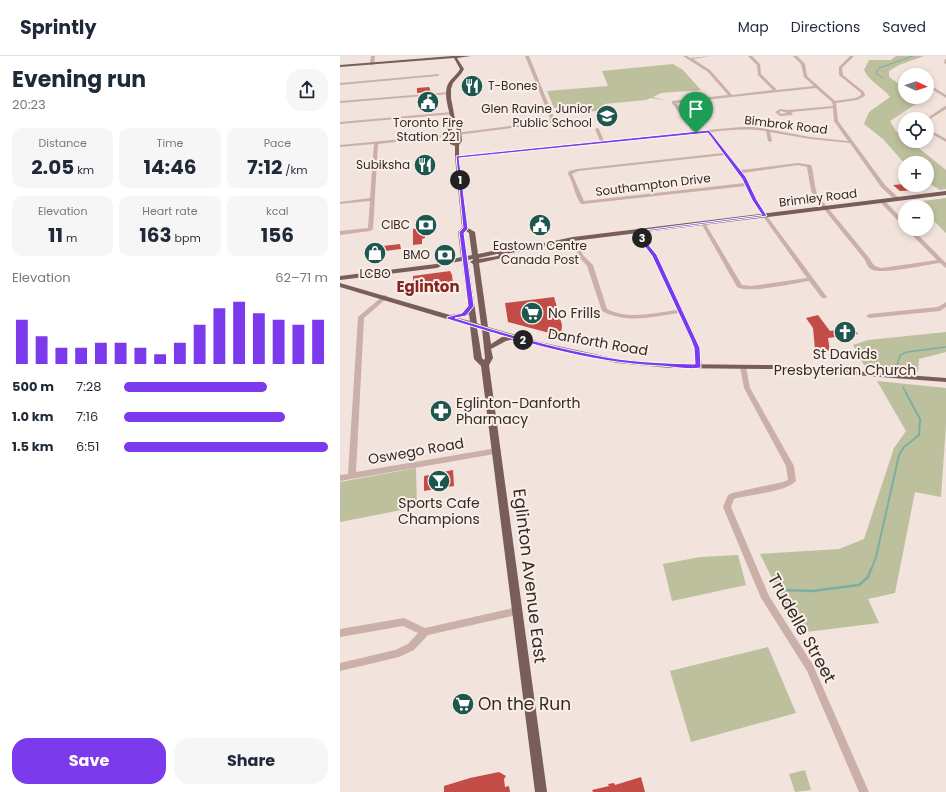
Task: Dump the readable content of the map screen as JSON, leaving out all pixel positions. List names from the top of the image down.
{
  "streets": {
    "main road": ["Brimley Road", "Danforth Road", "Eglinton Avenue East"],
    "street": [
      "Bimbrok Road",
      "Southampton Drive",
      "Oswego Road",
      "Trudelle Street"
    ]
  },
  "crossings": [
    ["Bimbrok Road", "Eglinton Avenue East"],
    ["Brimley Road", "Danforth Road"],
    ["Brimley Road", "Eglinton Avenue East"],
    ["Danforth Road", "Eglinton Avenue East"],
    ["Danforth Road", "Trudelle Street"],
    ["Oswego Road", "Eglinton Avenue East"]
  ],
  "districts": ["Eglinton"],
  "places": {
    "restaurant": ["T-Bones", "Subiksha"],
    "public building": ["Toronto Fire Station 221", "Eastown Centre Canada Post"],
    "school or university": ["Glen Ravine Junior Public School"],
    "bank": ["CIBC", "BMO"],
    "shop": ["LCBO"],
    "supermarket": ["No Frills", "On the Run"],
    "church": ["St Davids Presbyterian Church"],
    "pharmacy": ["Eglinton-Danforth Pharmacy"],
    "bar": ["Sports Cafe Champions"]
  },
  "north": "right",
  "page": {
    "header": "Sprintly",
    "nav": ["Map", "Directions", "Saved"],
    "heading": ["Evening run", "20:23"],
    "map_buttons": ["+", "−"],
    "stats": [
      ["Distance", "2.05 km"],
      ["Time", "14:46"],
      ["Pace", "7:12 /km"],
      ["Elevation", "11 m"],
      ["Heart rate", "163 bpm"],
      ["kcal", "156"]
    ],
    "pins": ["1", "3", "2"],
    "chart": ["Elevation", "62–71 m"],
    "list": [
      {
        "name": "500 m",
        "note": "7:28"
      },
      {
        "name": "1.0 km",
        "note": "7:16"
      },
      {
        "name": "1.5 km",
        "note": "6:51"
      }
    ],
    "buttons": ["Save", "Share"]
  }
}
